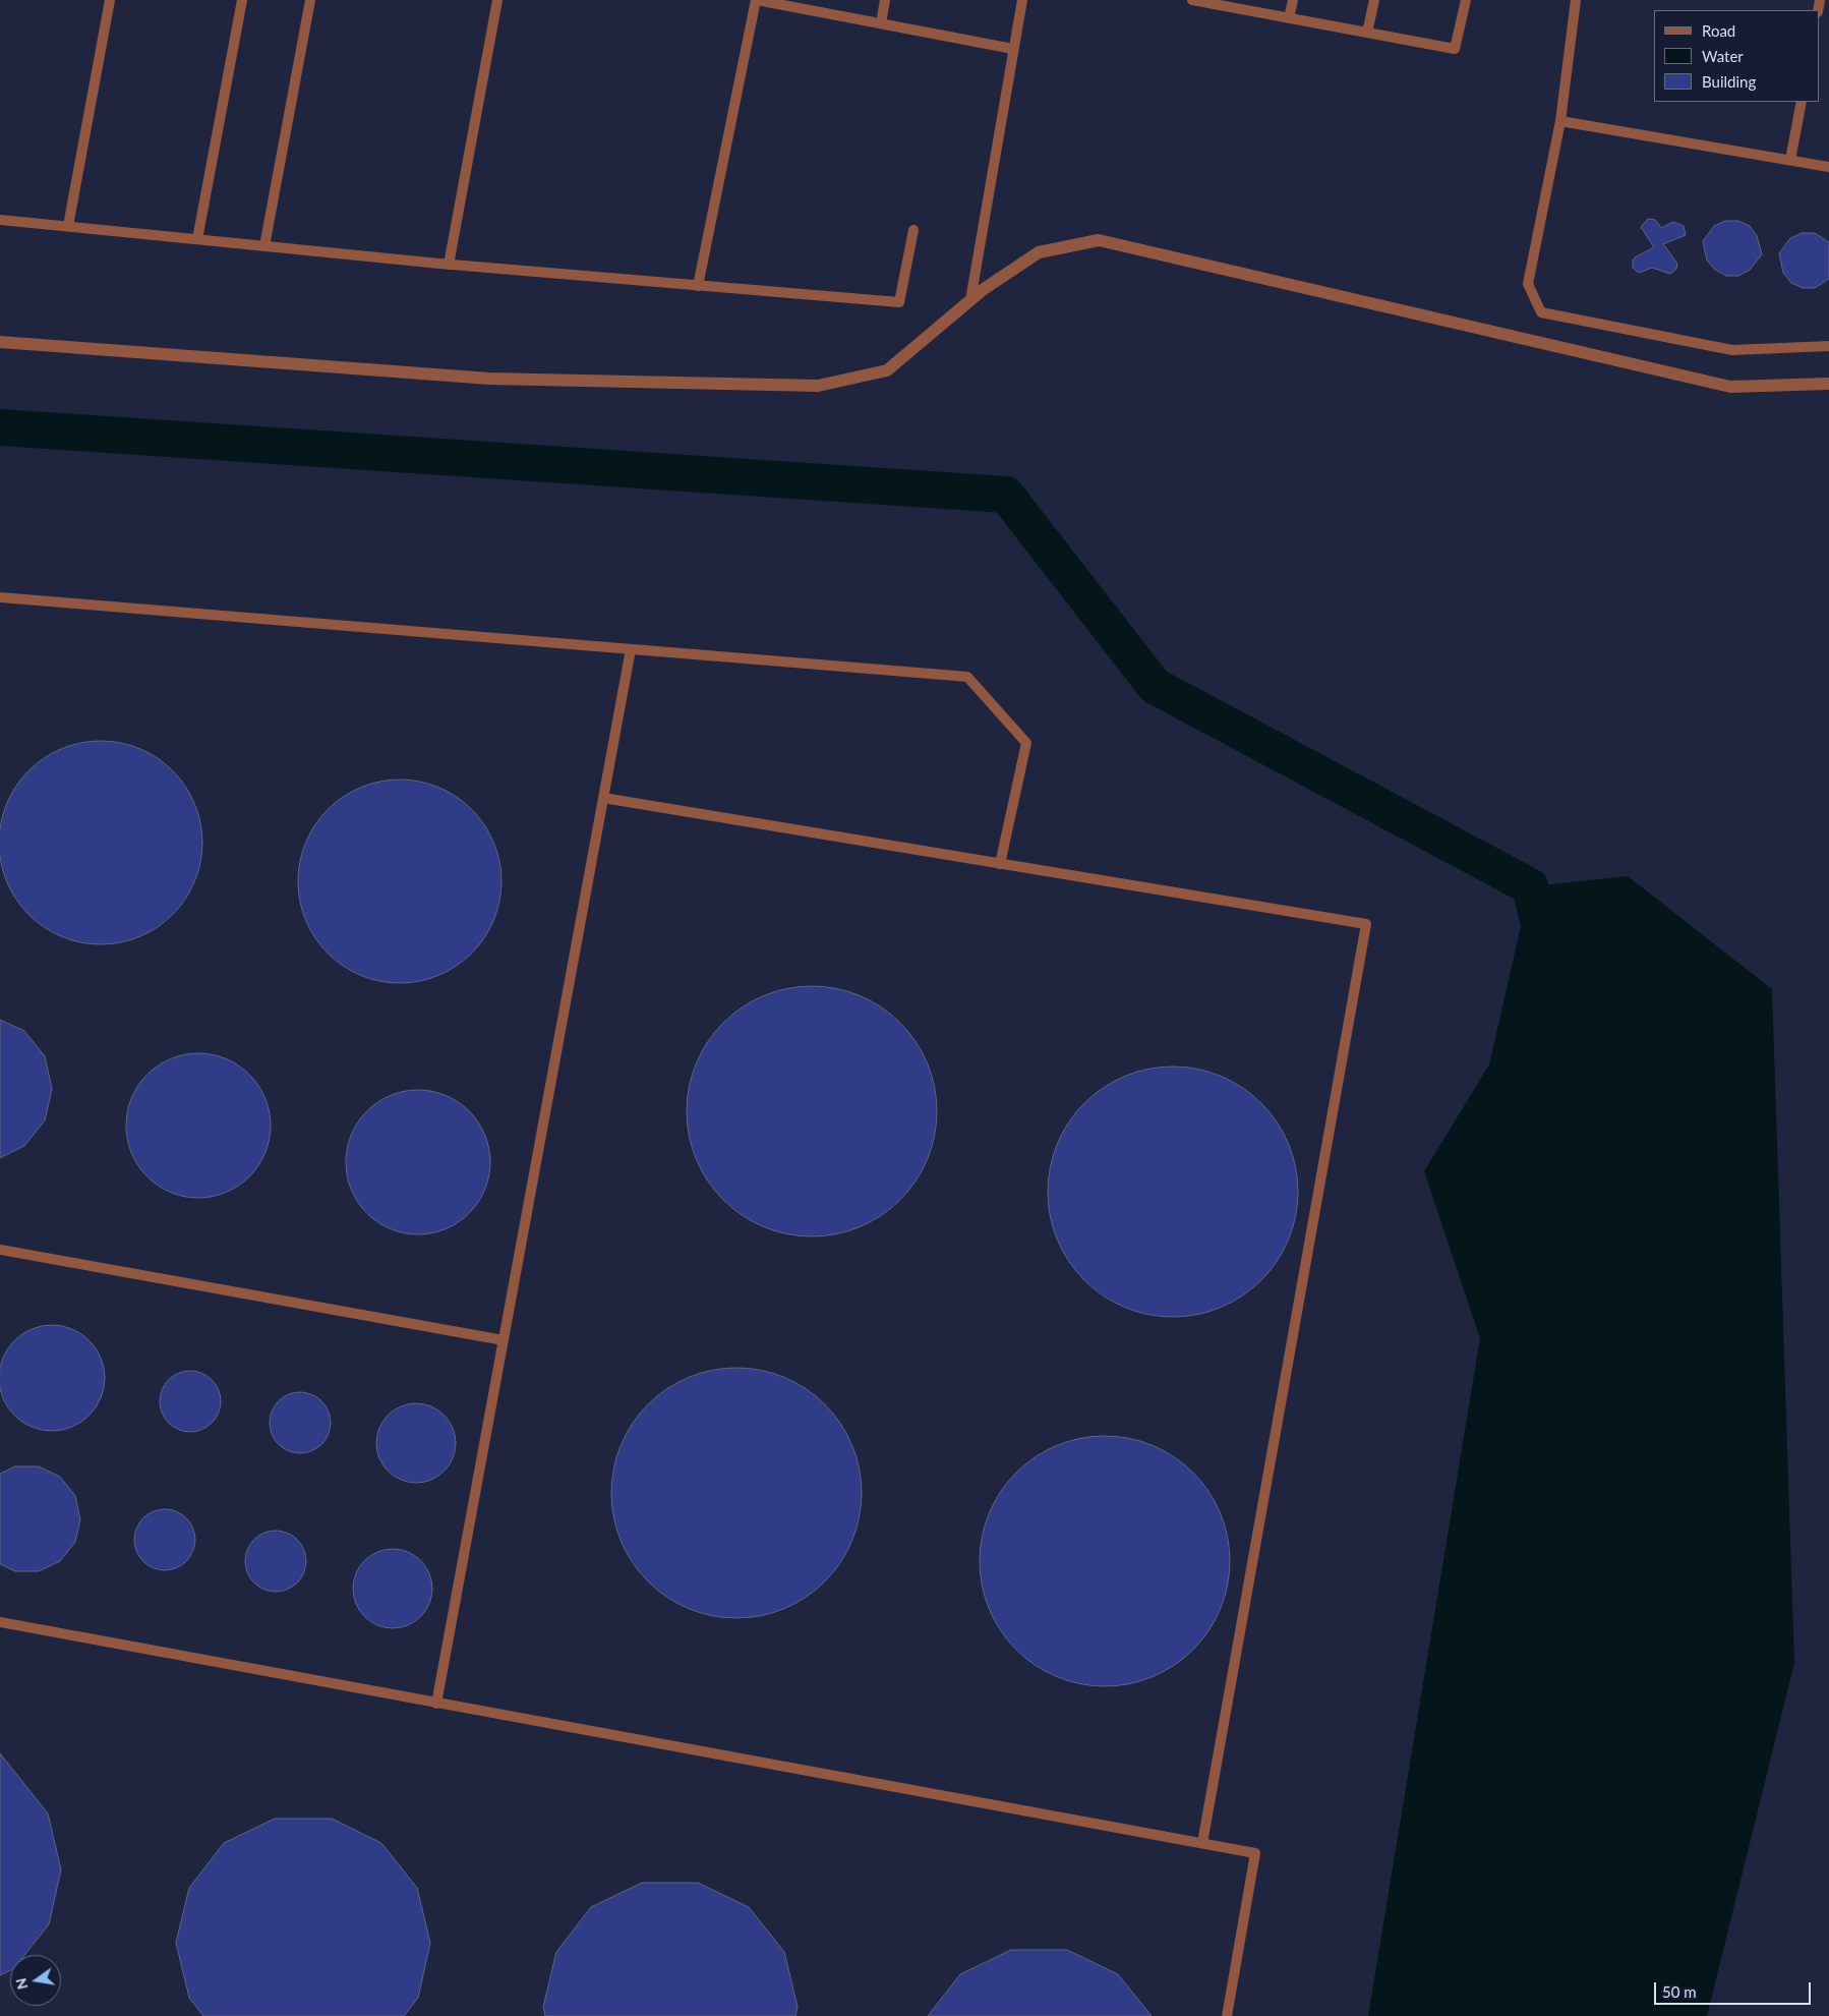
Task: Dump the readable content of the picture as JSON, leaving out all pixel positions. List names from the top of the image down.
{
  "legend": ["Road", "Water", "Building"],
  "scale_bar": "50 m",
  "north": "left"
}
